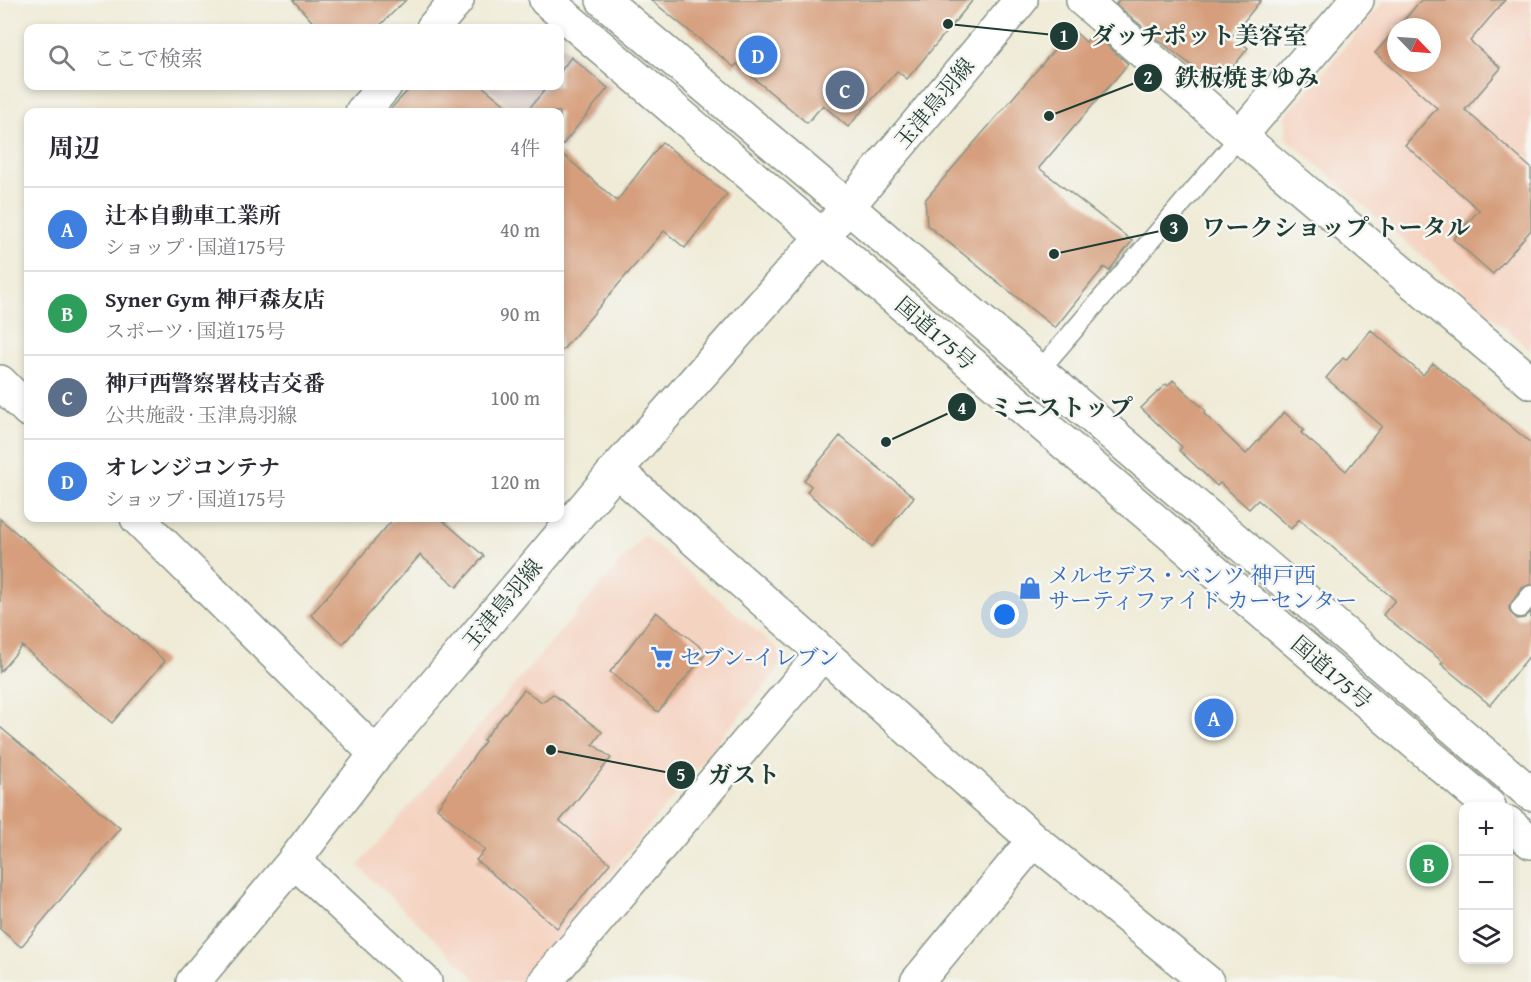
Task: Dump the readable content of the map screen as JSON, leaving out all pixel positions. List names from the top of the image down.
{
  "streets": {
    "main road": ["玉津鳥羽線", "国道175号"]
  },
  "crossings": [
    ["玉津鳥羽線", "国道175号"]
  ],
  "places": {
    "other": [
      "ダッチポット美容室",
      "鉄板焼まゆみ",
      "ワークショップ トータル",
      "ミニストップ",
      "ガスト"
    ],
    "shop": ["メルセデス・ベンツ 神戸西 サーティファイド カーセンター"],
    "supermarket": ["セブン-イレブン"]
  },
  "north": "bottom right",
  "page": {
    "search": "ここで検索",
    "pins": [
      "D",
      "C",
      "A",
      "B"
    ],
    "heading": ["周辺", "4件"],
    "list": [
      {
        "mark": "A",
        "name": "辻本自動車工業所",
        "note": "ショップ · 国道175号",
        "value": "40 m"
      },
      {
        "mark": "B",
        "name": "Syner Gym 神戸森友店",
        "note": "スポーツ · 国道175号",
        "value": "90 m"
      },
      {
        "mark": "C",
        "name": "神戸西警察署枝吉交番",
        "note": "公共施設 · 玉津鳥羽線",
        "value": "100 m"
      },
      {
        "mark": "D",
        "name": "オレンジコンテナ",
        "note": "ショップ · 国道175号",
        "value": "120 m"
      }
    ],
    "map_buttons": ["+", "−"]
  }
}
